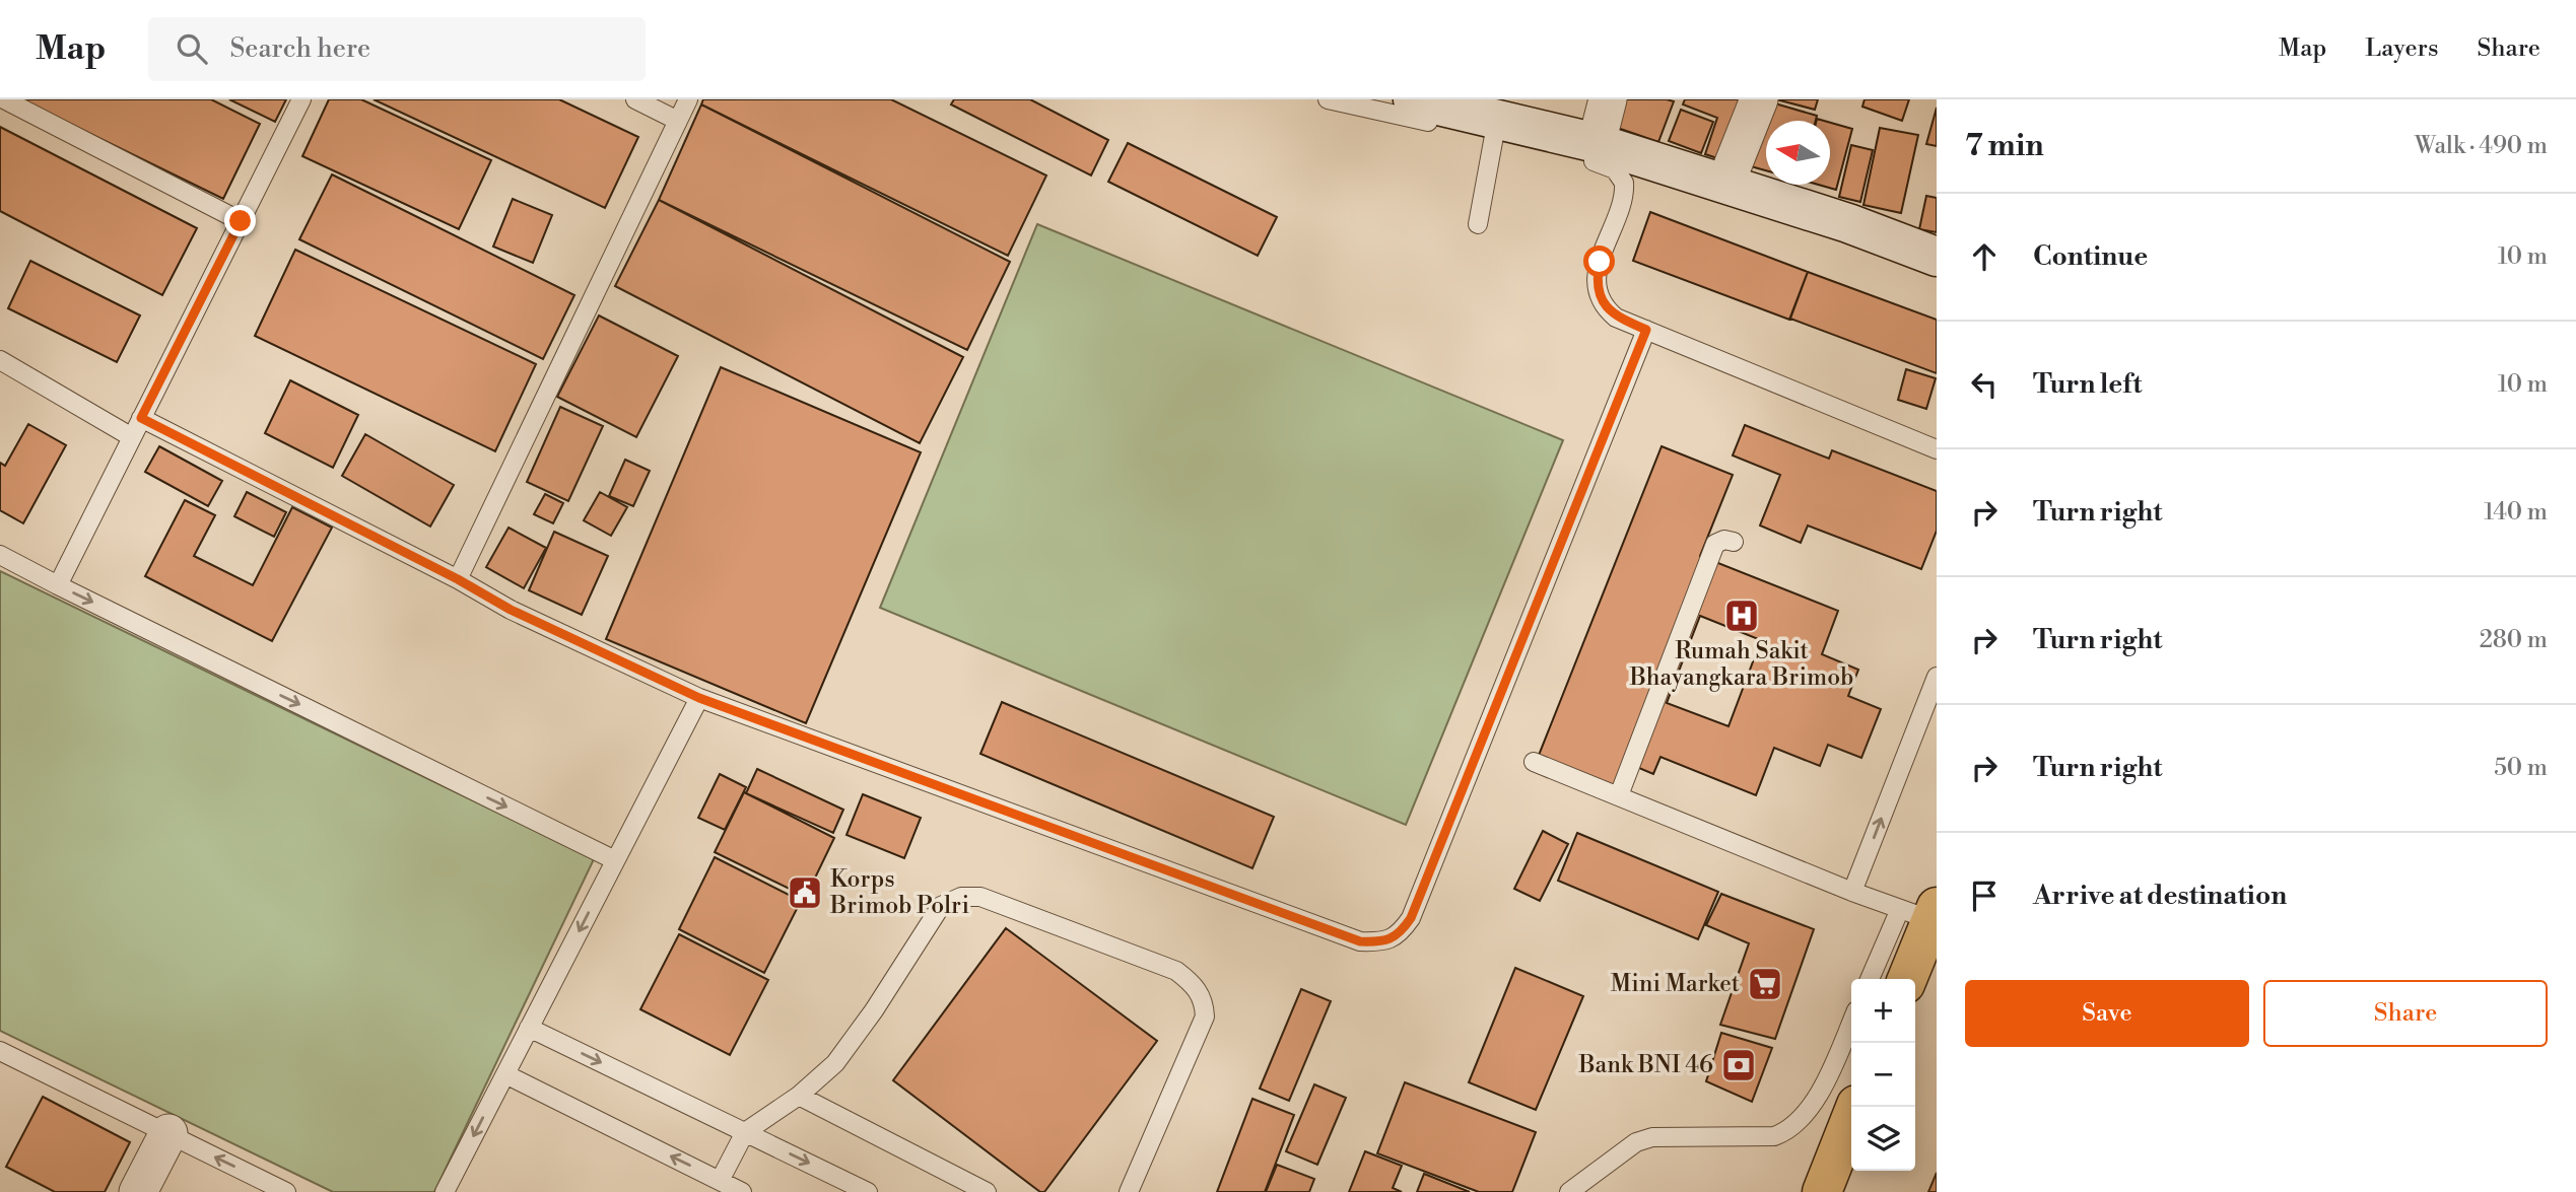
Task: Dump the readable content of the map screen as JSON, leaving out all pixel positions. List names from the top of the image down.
{
  "places": {
    "hospital": ["Rumah Sakit Bhayangkara Brimob"],
    "public building": ["Korps Brimob Polri"],
    "supermarket": ["Mini Market"],
    "bank": ["Bank BNI 46"]
  },
  "north": "left",
  "page": {
    "header": "Map",
    "search": "Search here",
    "nav": ["Map", "Layers", "Share"],
    "heading": ["7 min", "Walk · 490 m"],
    "list": [
      ["Continue", "10 m"],
      ["Turn left", "10 m"],
      ["Turn right", "140 m"],
      ["Turn right", "280 m"],
      ["Turn right", "50 m"],
      "Arrive at destination"
    ],
    "buttons": ["Save", "Share"],
    "map_buttons": ["+", "−"]
  }
}
